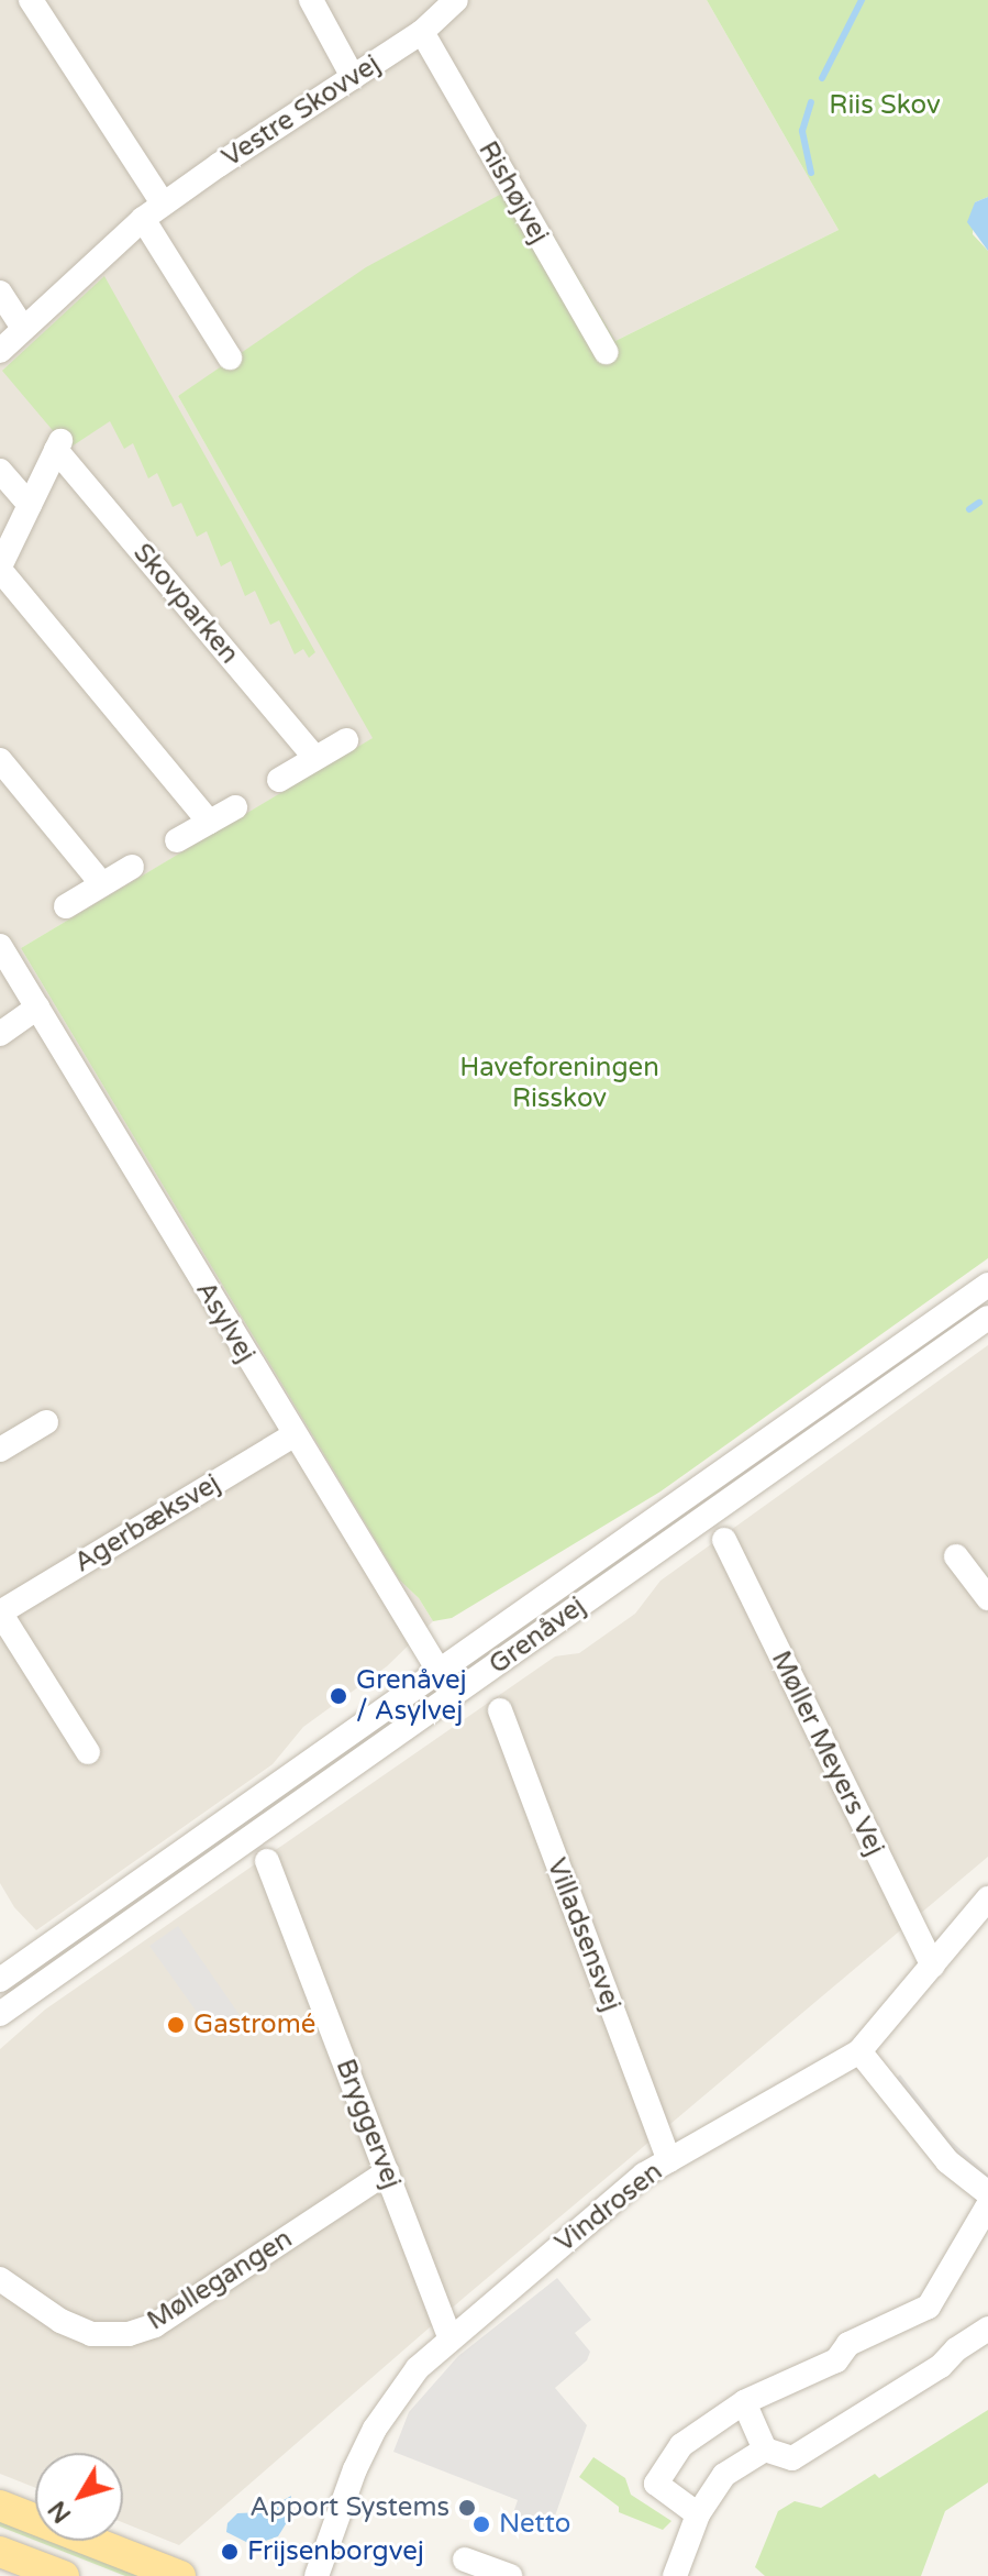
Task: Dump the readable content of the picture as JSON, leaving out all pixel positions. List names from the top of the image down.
{
  "streets": {
    "street": [
      "Vestre Skovvej",
      "Rishøjvej",
      "Skovparken",
      "Asylvej",
      "Agerbæksvej",
      "Grenåvej",
      "Møller Meyers Vej",
      "Villadsensvej",
      "Bryggervej",
      "Vindrosen",
      "Møllegangen"
    ]
  },
  "crossings": [
    ["Vestre Skovvej", "Rishøjvej"],
    ["Asylvej", "Agerbæksvej"],
    ["Asylvej", "Grenåvej"],
    ["Møller Meyers Vej", "Vindrosen"],
    ["Villadsensvej", "Vindrosen"],
    ["Bryggervej", "Vindrosen"],
    ["Bryggervej", "Møllegangen"]
  ],
  "parks": ["Riis Skov", "Haveforeningen Risskov"],
  "places": [
    "Grenåvej / Asylvej",
    "Gastromé",
    "Apport Systems",
    "Netto",
    "Frijsenborgvej"
  ],
  "north": "bottom left"
}
